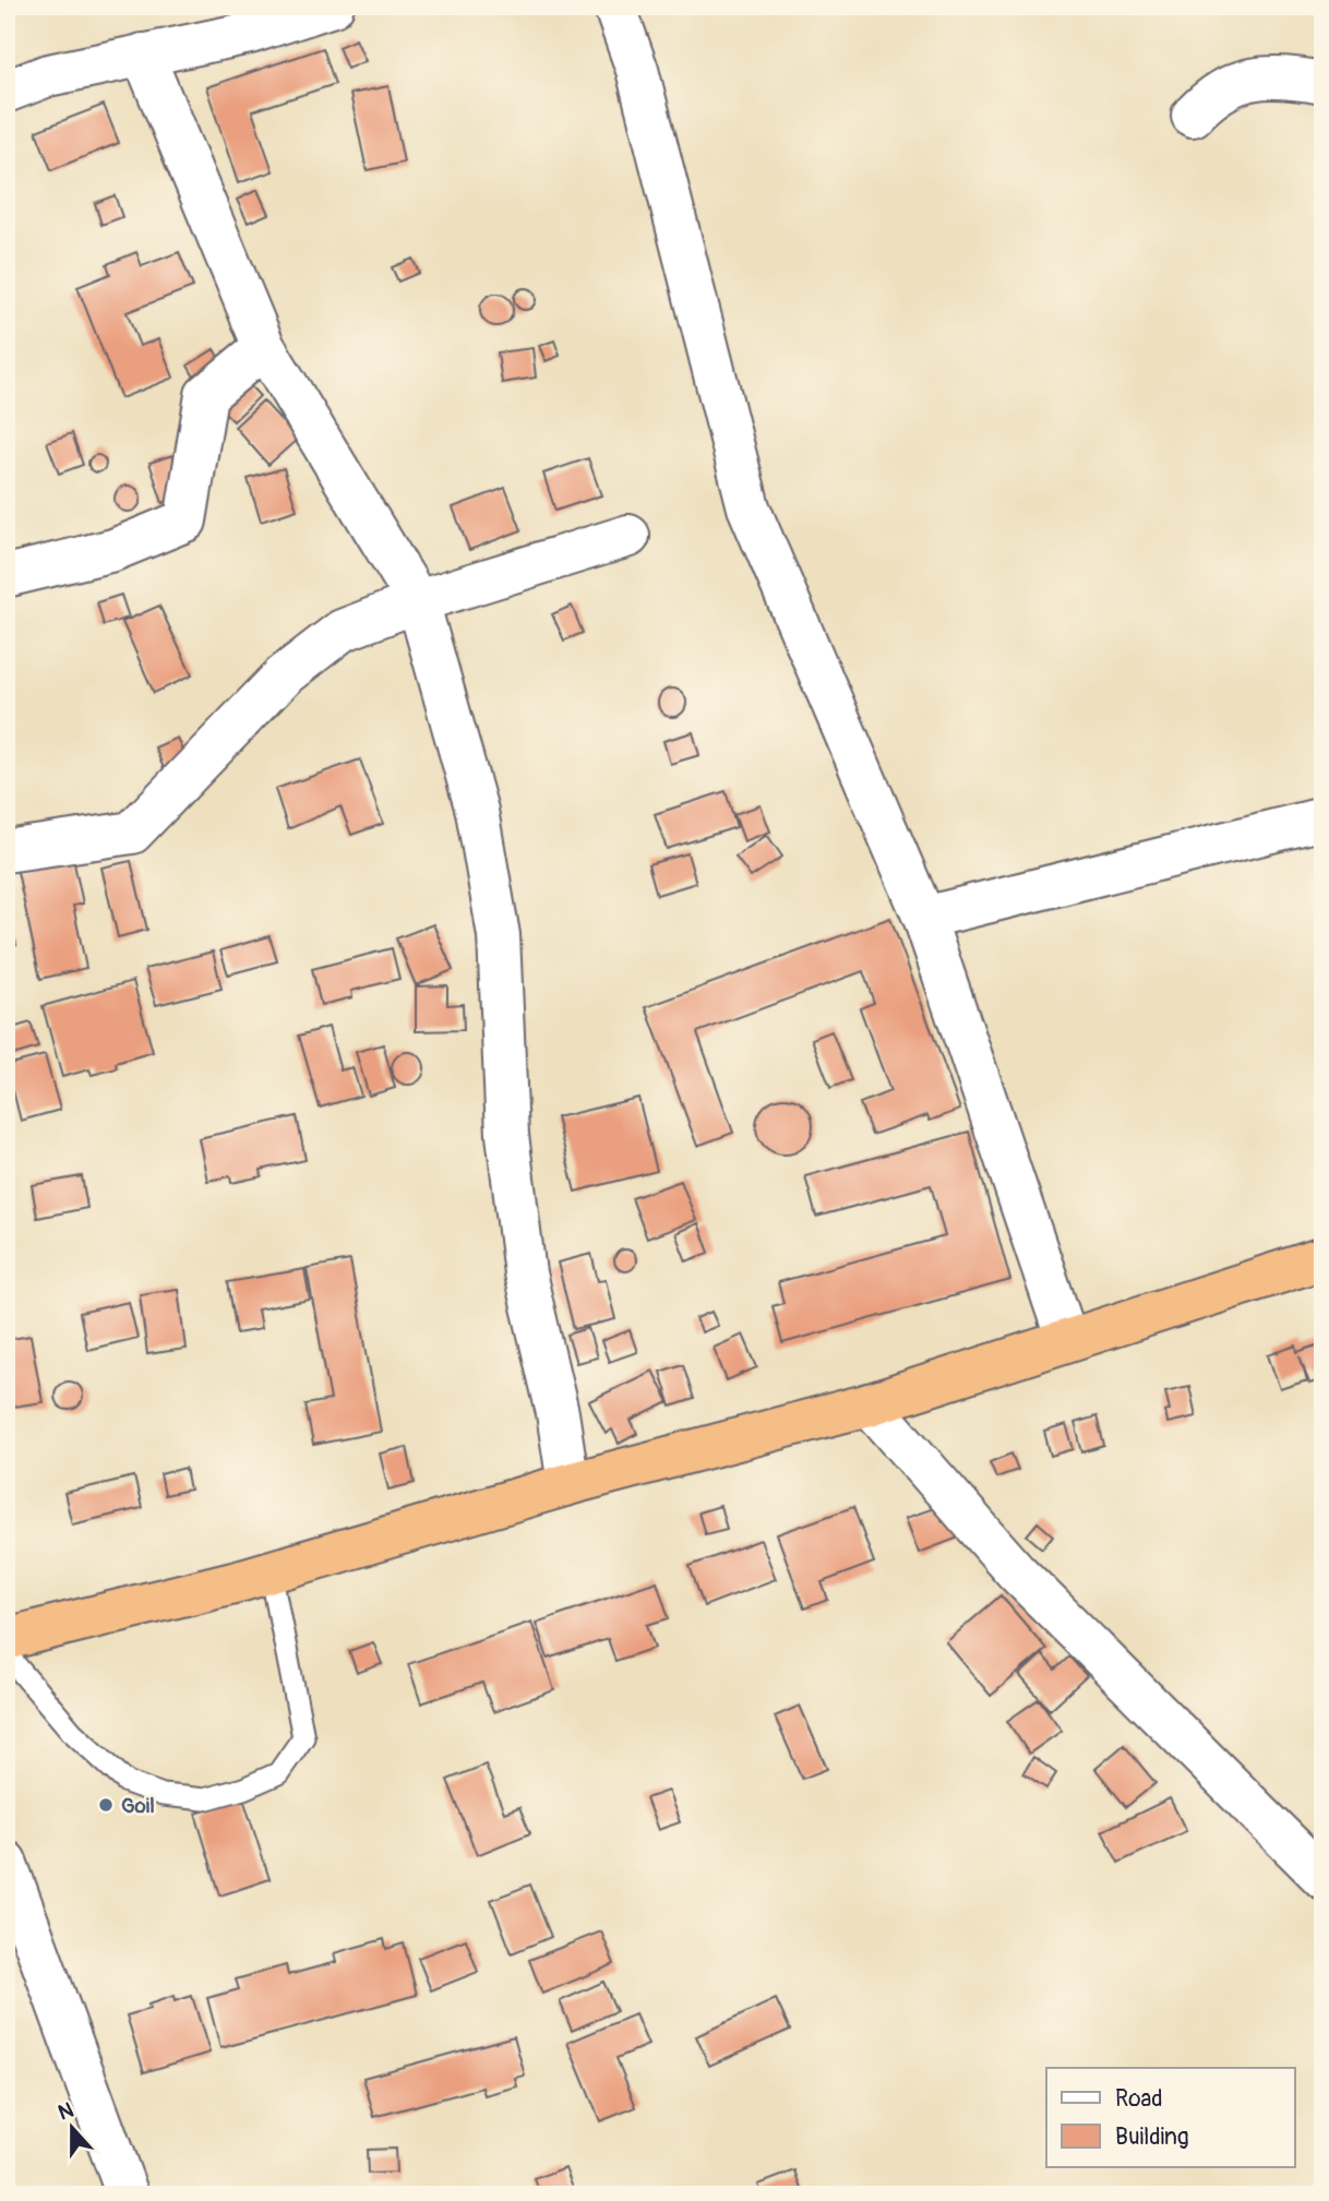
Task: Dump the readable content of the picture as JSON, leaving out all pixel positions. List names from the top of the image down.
{
  "places": ["Goil"],
  "legend": ["Road", "Building"],
  "north": "top"
}
